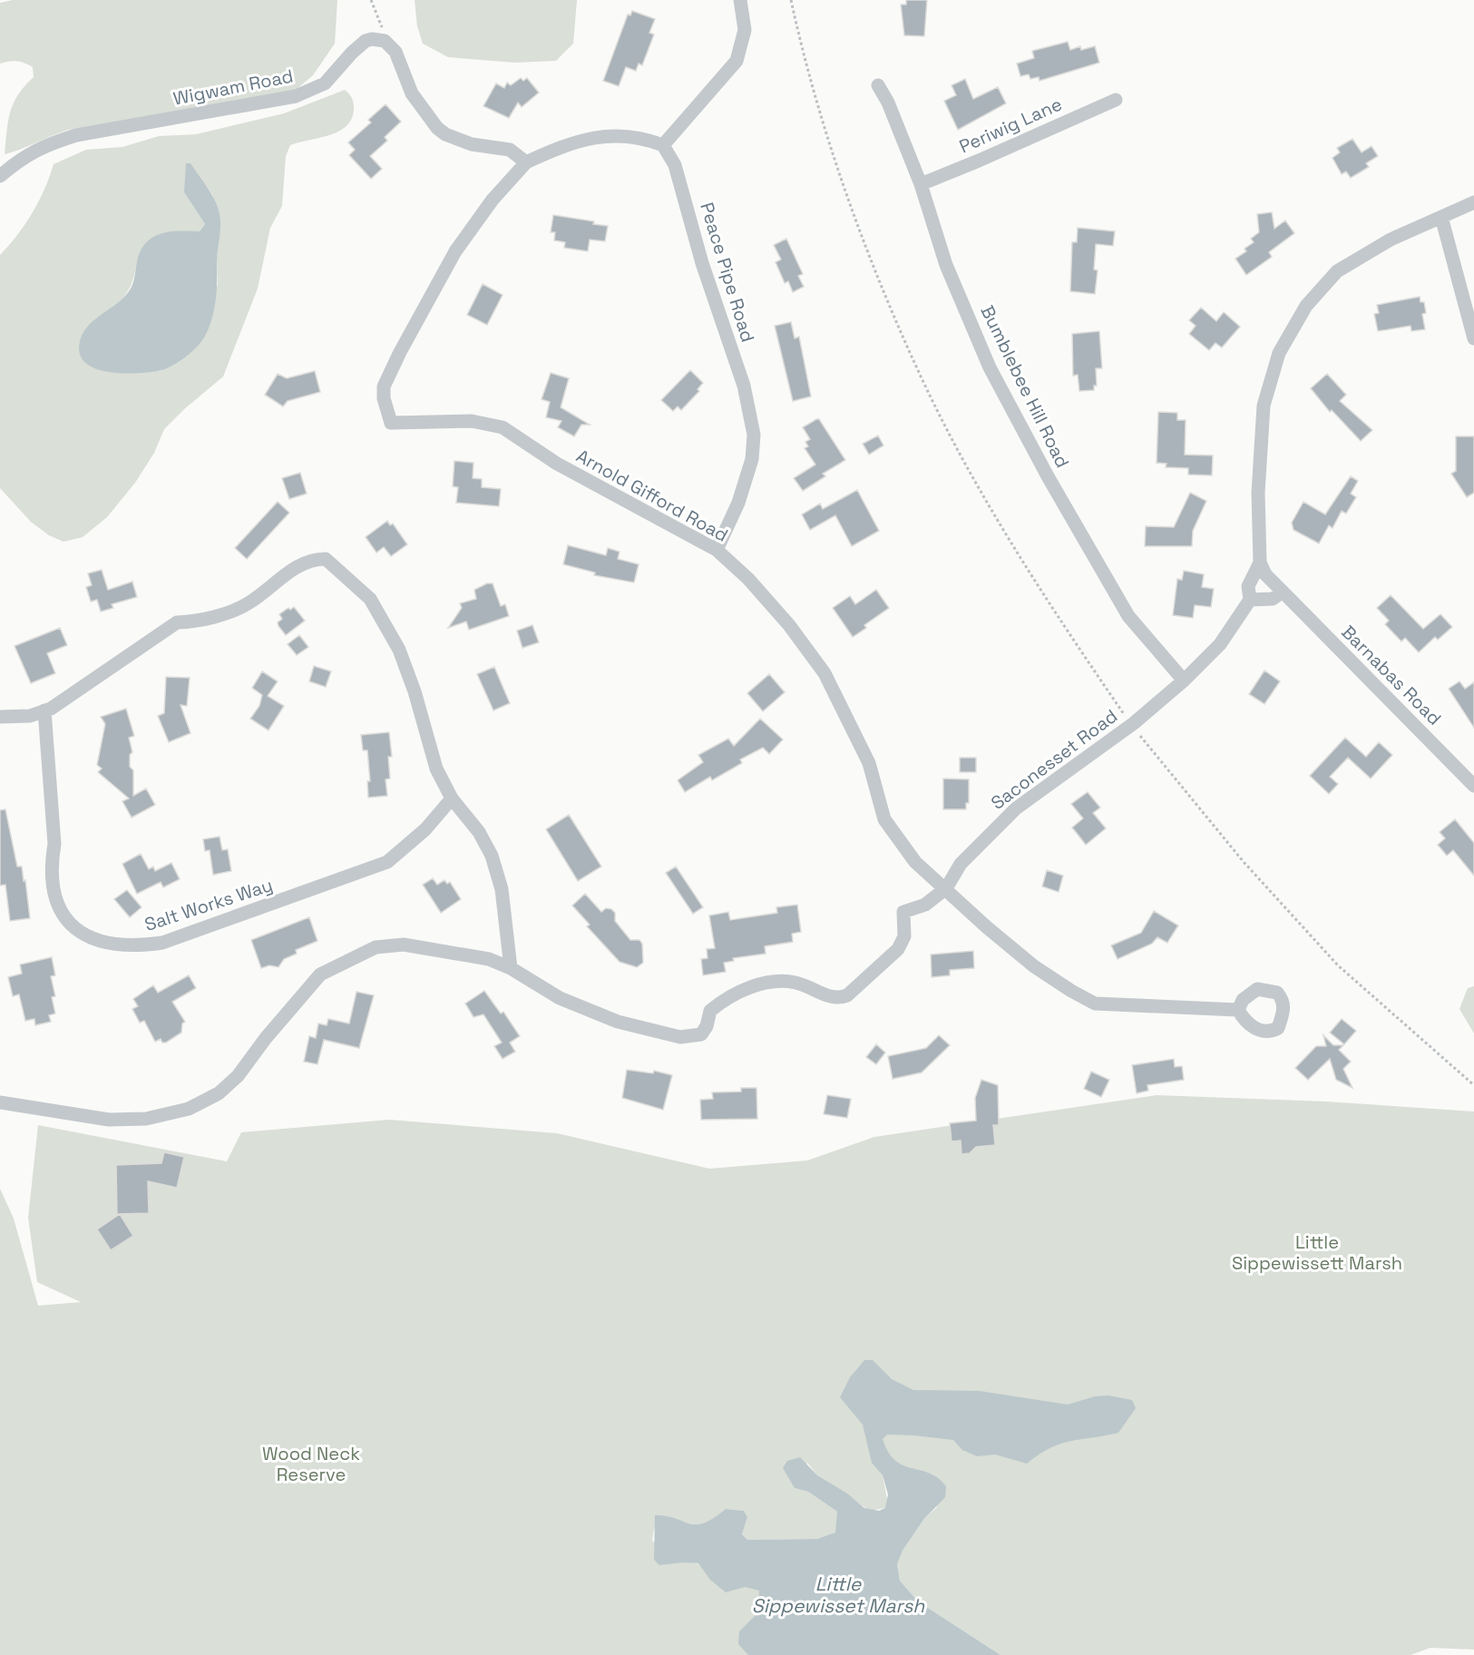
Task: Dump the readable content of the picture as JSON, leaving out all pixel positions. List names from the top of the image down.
{
  "streets": {
    "street": [
      "Wigwam Road",
      "Periwig Lane",
      "Peace Pipe Road",
      "Bumblebee Hill Road",
      "Arnold Gifford Road",
      "Barnabas Road",
      "Saconesset Road",
      "Salt Works Way"
    ]
  },
  "crossings": [
    ["Periwig Lane", "Bumblebee Hill Road"],
    ["Peace Pipe Road", "Arnold Gifford Road"],
    ["Bumblebee Hill Road", "Saconesset Road"],
    ["Arnold Gifford Road", "Saconesset Road"],
    ["Barnabas Road", "Saconesset Road"]
  ],
  "water": ["Little Sippewisset Marsh"],
  "parks": ["Little Sippewissett Marsh", "Wood Neck Reserve"]
}
